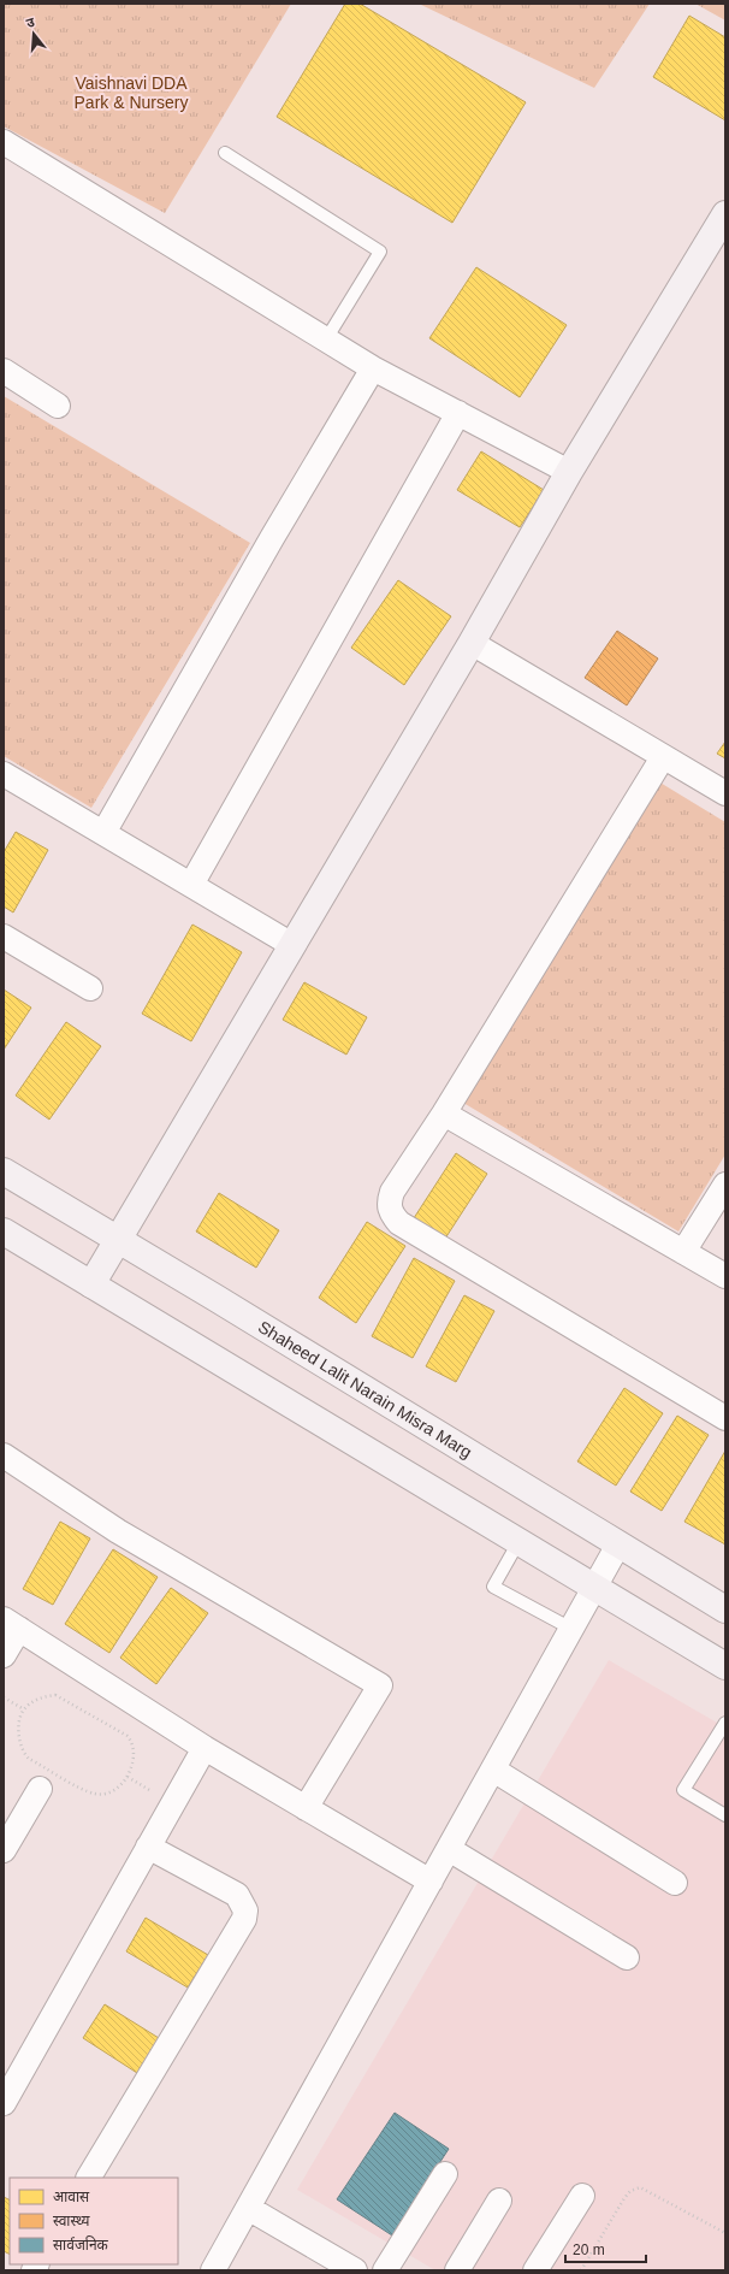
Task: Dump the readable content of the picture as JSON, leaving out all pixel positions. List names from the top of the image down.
{
  "streets": {
    "street": ["Shaheed Lalit Narain Misra Marg"]
  },
  "parks": ["Vaishnavi DDA Park & Nursery"],
  "legend": ["आवास", "स्वास्थ्य", "सार्वजनिक"],
  "scale_bar": "20 m",
  "north": "top"
}
